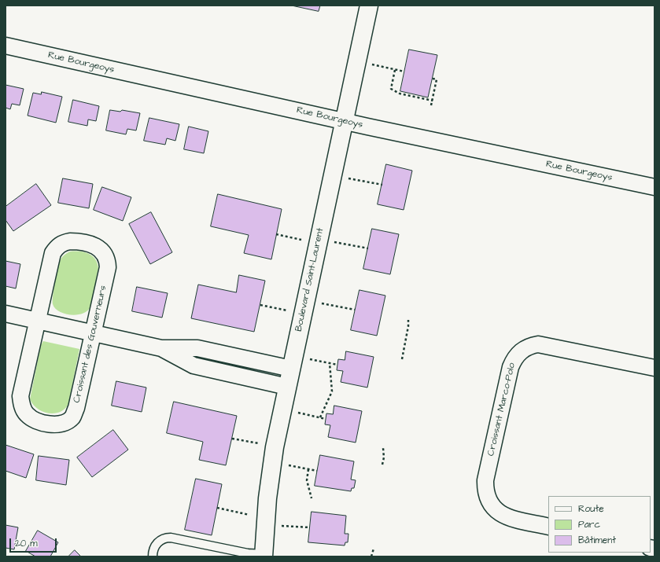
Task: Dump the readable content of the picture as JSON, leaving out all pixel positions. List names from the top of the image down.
{
  "streets": {
    "street": [
      "Rue Bourgeoys",
      "Boulevard Saint-Laurent",
      "Croissant des Gouverneurs",
      "Croissant Marco-Polo"
    ]
  },
  "crossings": [
    ["Rue Bourgeoys", "Boulevard Saint-Laurent"]
  ],
  "legend": ["Route", "Parc", "Bâtiment"],
  "scale_bar": "20 m"
}
